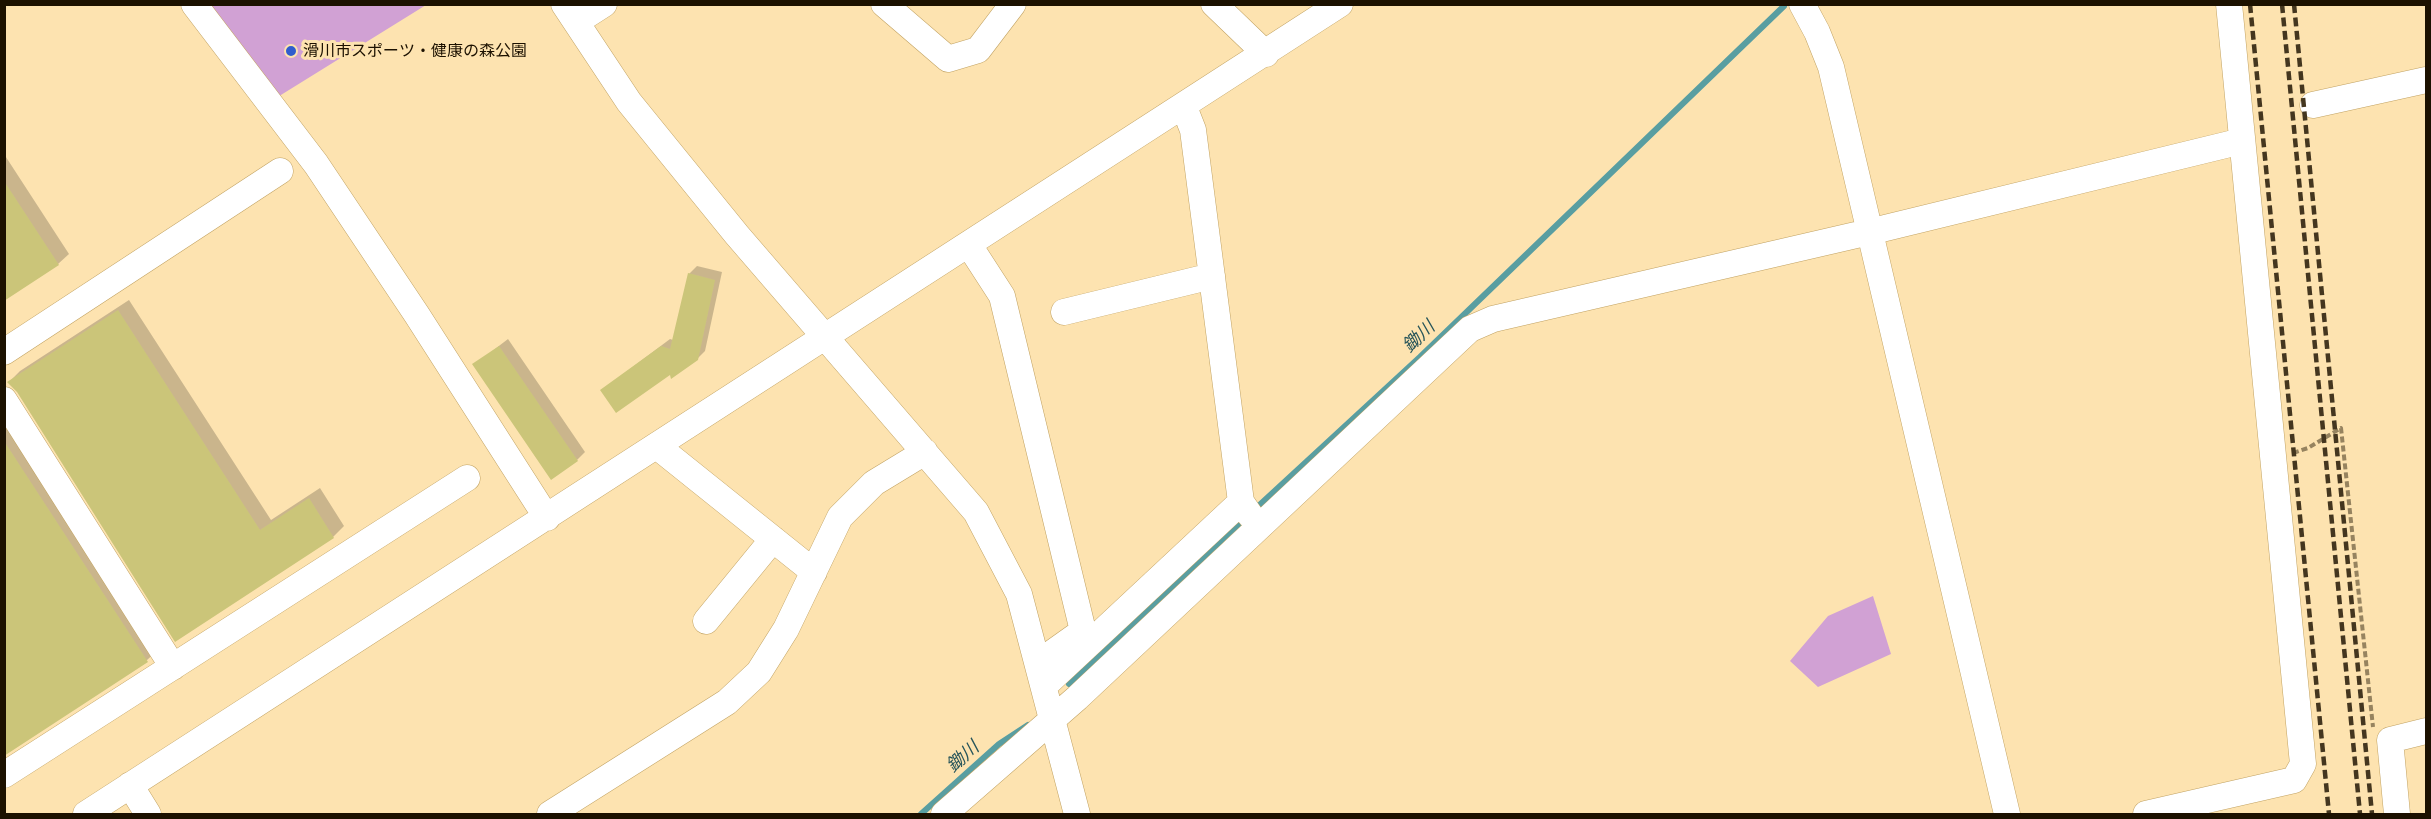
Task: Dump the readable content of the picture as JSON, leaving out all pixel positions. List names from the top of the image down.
{
  "water": ["鋤川"],
  "places": ["滑川市スポーツ・健康の森公園"]
}
